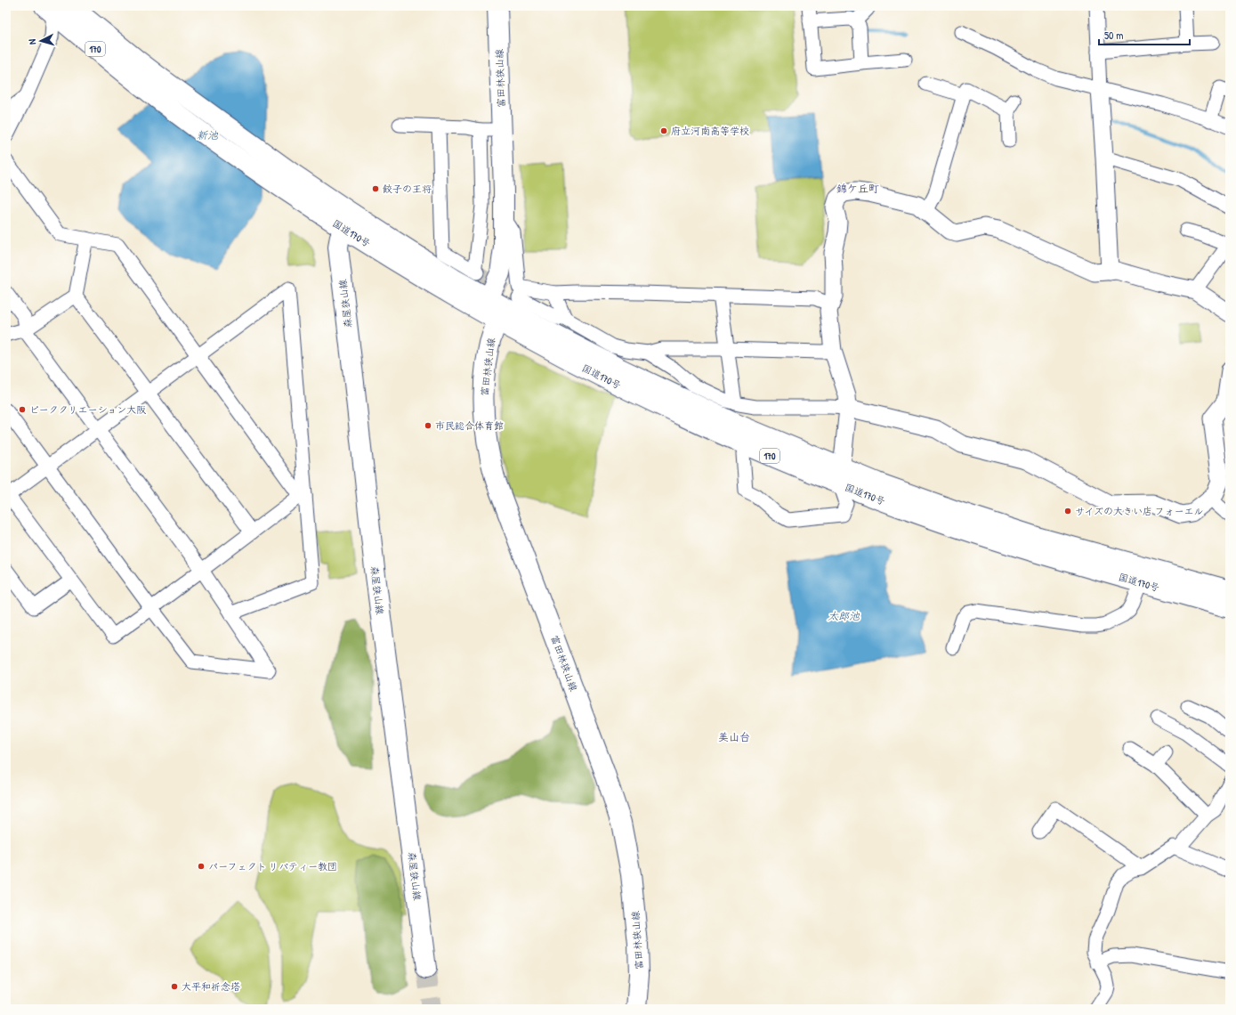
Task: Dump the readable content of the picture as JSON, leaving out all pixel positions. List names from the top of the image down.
{
  "streets": {
    "main road": [
      "170",
      "富田林狭山線",
      "国道170号",
      "森屋狭山線"
    ]
  },
  "crossings": [
    ["富田林狭山線", "国道170号"],
    ["国道170号", "森屋狭山線"]
  ],
  "districts": ["錦ケ丘町", "美山台"],
  "water": ["新池", "太郎池"],
  "places": [
    "府立河南高等学校",
    "餃子の王将",
    "ピーククリエーション大阪",
    "市民総合体育館",
    "サイズの大きい店 フォーエル",
    "パーフェクト リバティー教団",
    "大平和祈念塔"
  ],
  "scale_bar": "50 m",
  "north": "left"
}
